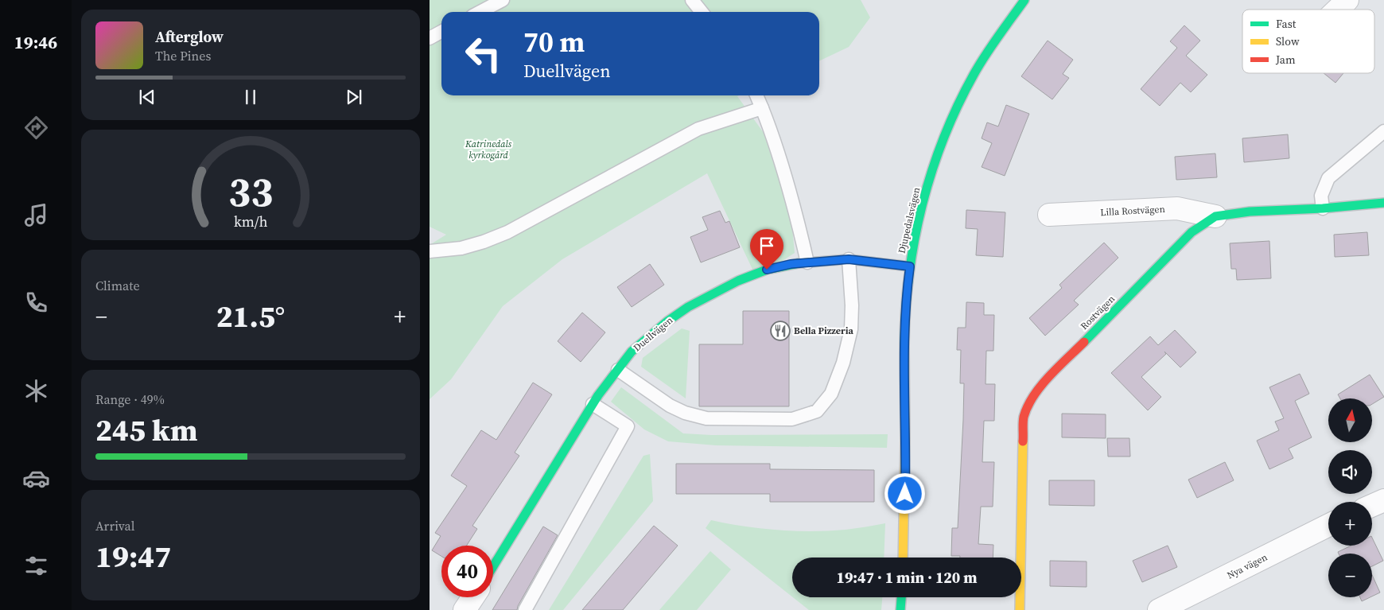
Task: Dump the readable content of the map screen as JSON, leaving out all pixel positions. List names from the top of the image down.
{
  "streets": {
    "street": [
      "Lilla Rostvägen",
      "Djupedalsvägen",
      "Rostvägen",
      "Duellvägen",
      "Nya vägen"
    ]
  },
  "crossings": [
    ["Lilla Rostvägen", "Rostvägen"],
    ["Djupedalsvägen", "Duellvägen"]
  ],
  "parks": ["Katrinedals kyrkogård"],
  "places": {
    "restaurant": ["Bella Pizzeria"]
  },
  "legend": ["Fast", "Slow", "Jam"],
  "north": "top",
  "page": {
    "tabs": "19:46",
    "turn": ["70 m", "Duellvägen"],
    "song": ["Afterglow", "The Pines"],
    "tile": [
      "Climate",
      ["Range · 49%", "245 km"],
      ["Arrival", "19:47"]
    ],
    "heat": ["−", "21.5°", "+"],
    "map_buttons": ["+", "−"],
    "limit": "40",
    "trip": "19:47 · 1 min · 120 m",
    "gauge": ["33", "km/h"]
  }
}
